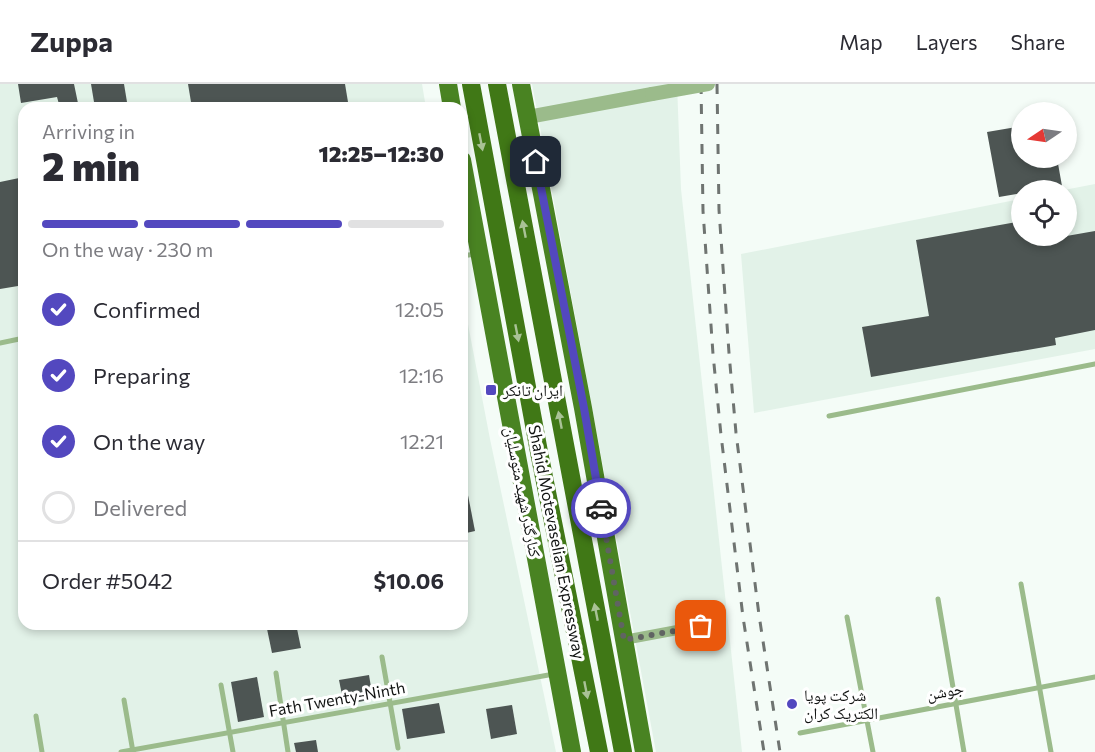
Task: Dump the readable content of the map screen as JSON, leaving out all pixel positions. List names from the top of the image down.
{
  "streets": {
    "highway": ["Shahid Motevaselian Expressway"],
    "main road": ["کنارگذر شهید متوسلیان"],
    "lane": ["جوشن", "Fath Twenty-Ninth"]
  },
  "crossings": [
    ["کنارگذر شهید متوسلیان", "Fath Twenty-Ninth"]
  ],
  "places": {
    "transit": ["ایران تانکر"],
    "other": ["شرکت پویا الکتریک کران"]
  },
  "north": "left",
  "page": {
    "header": "Zuppa",
    "nav": ["Map", "Layers", "Share"],
    "heading": ["2 min", "Arriving in", "12:25–12:30"],
    "panel": ["Order #5042", "$10.06"],
    "bar": "On the way · 230 m",
    "list": [
      ["Confirmed", "12:05"],
      ["Preparing", "12:16"],
      ["On the way", "12:21"],
      "Delivered"
    ]
  }
}
